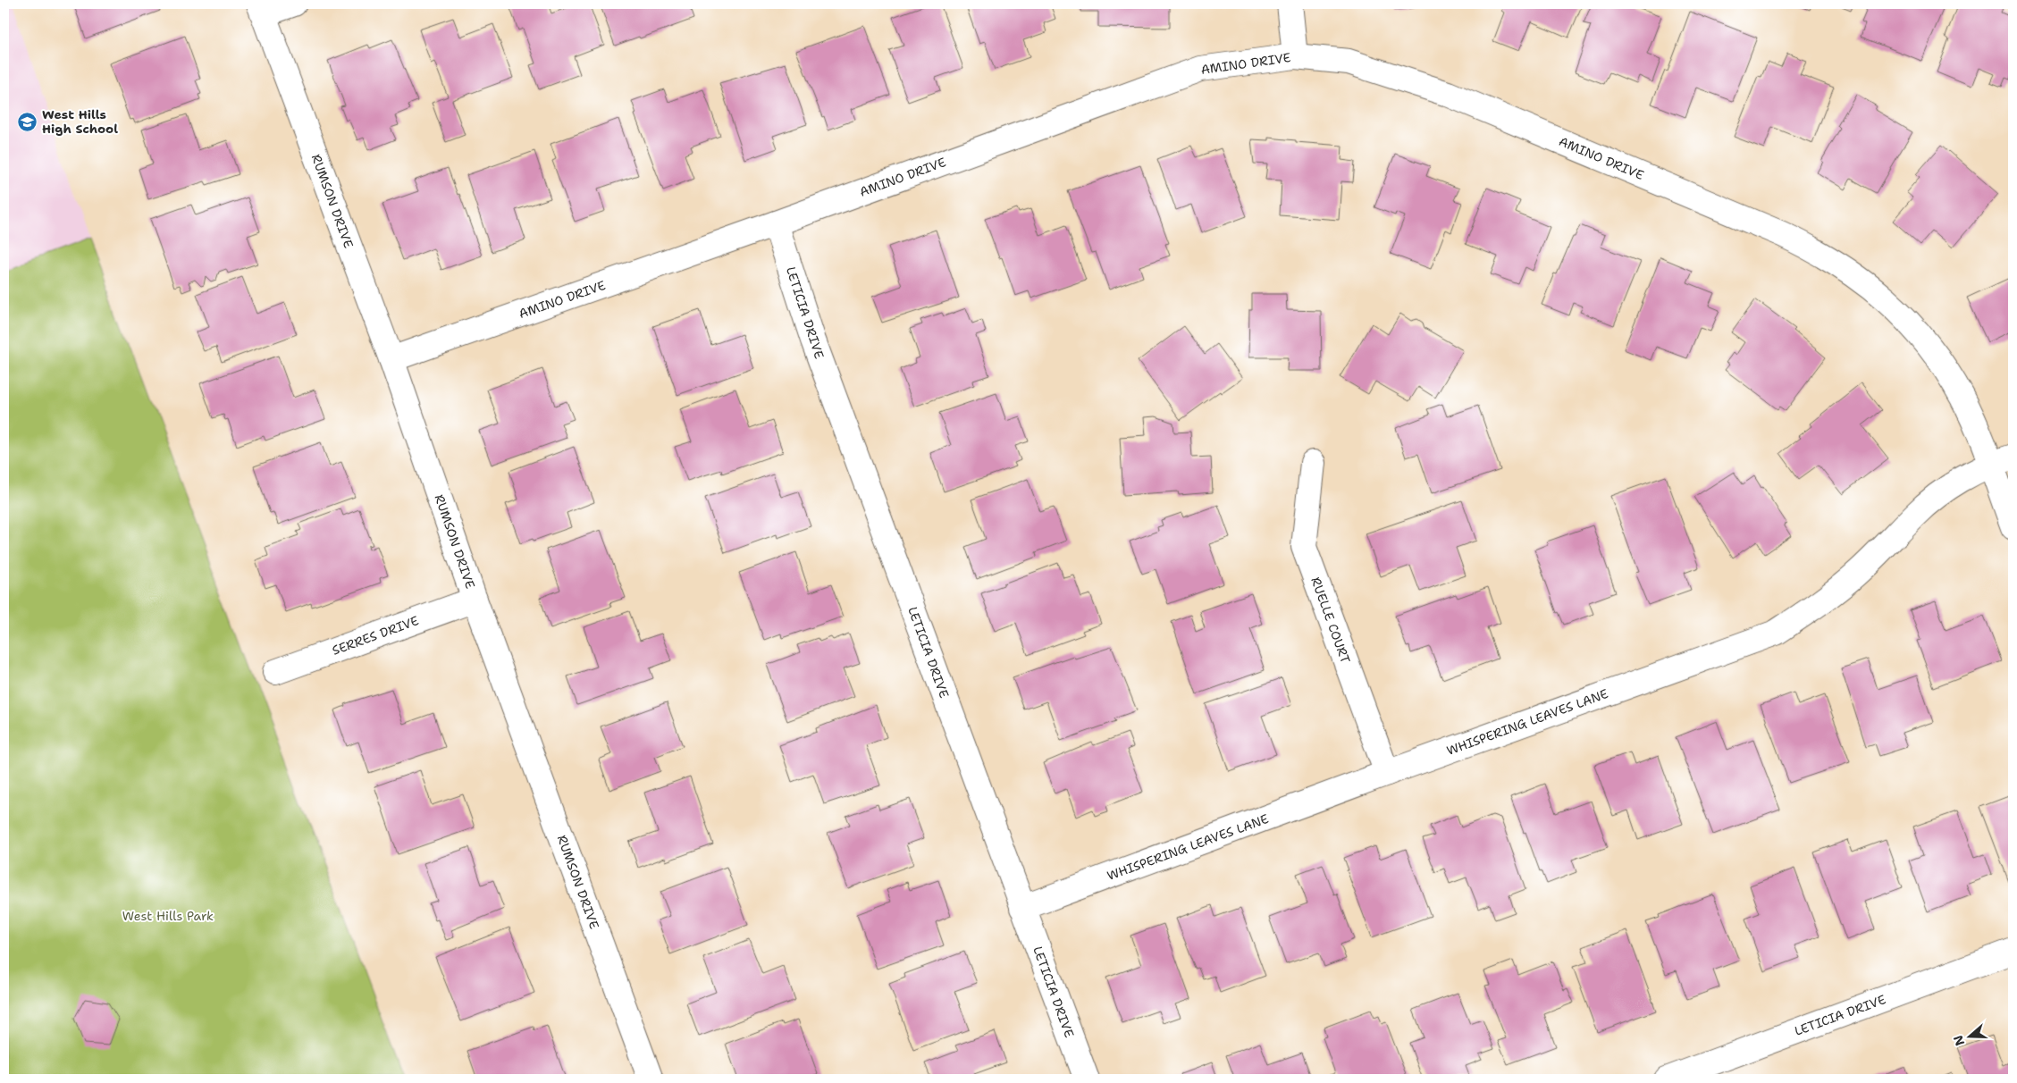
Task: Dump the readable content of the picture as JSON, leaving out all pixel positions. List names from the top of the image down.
{
  "streets": {
    "street": [
      "AMINO DRIVE",
      "RUMSON DRIVE",
      "LETICIA DRIVE",
      "RUELLE COURT",
      "SERRES DRIVE",
      "WHISPERING LEAVES LANE"
    ]
  },
  "crossings": [
    ["AMINO DRIVE", "RUMSON DRIVE"],
    ["AMINO DRIVE", "LETICIA DRIVE"],
    ["AMINO DRIVE", "WHISPERING LEAVES LANE"],
    ["RUMSON DRIVE", "SERRES DRIVE"],
    ["LETICIA DRIVE", "WHISPERING LEAVES LANE"],
    ["RUELLE COURT", "WHISPERING LEAVES LANE"]
  ],
  "parks": ["West Hills Park"],
  "places": {
    "school or university": ["West Hills High School"]
  },
  "north": "left"
}
